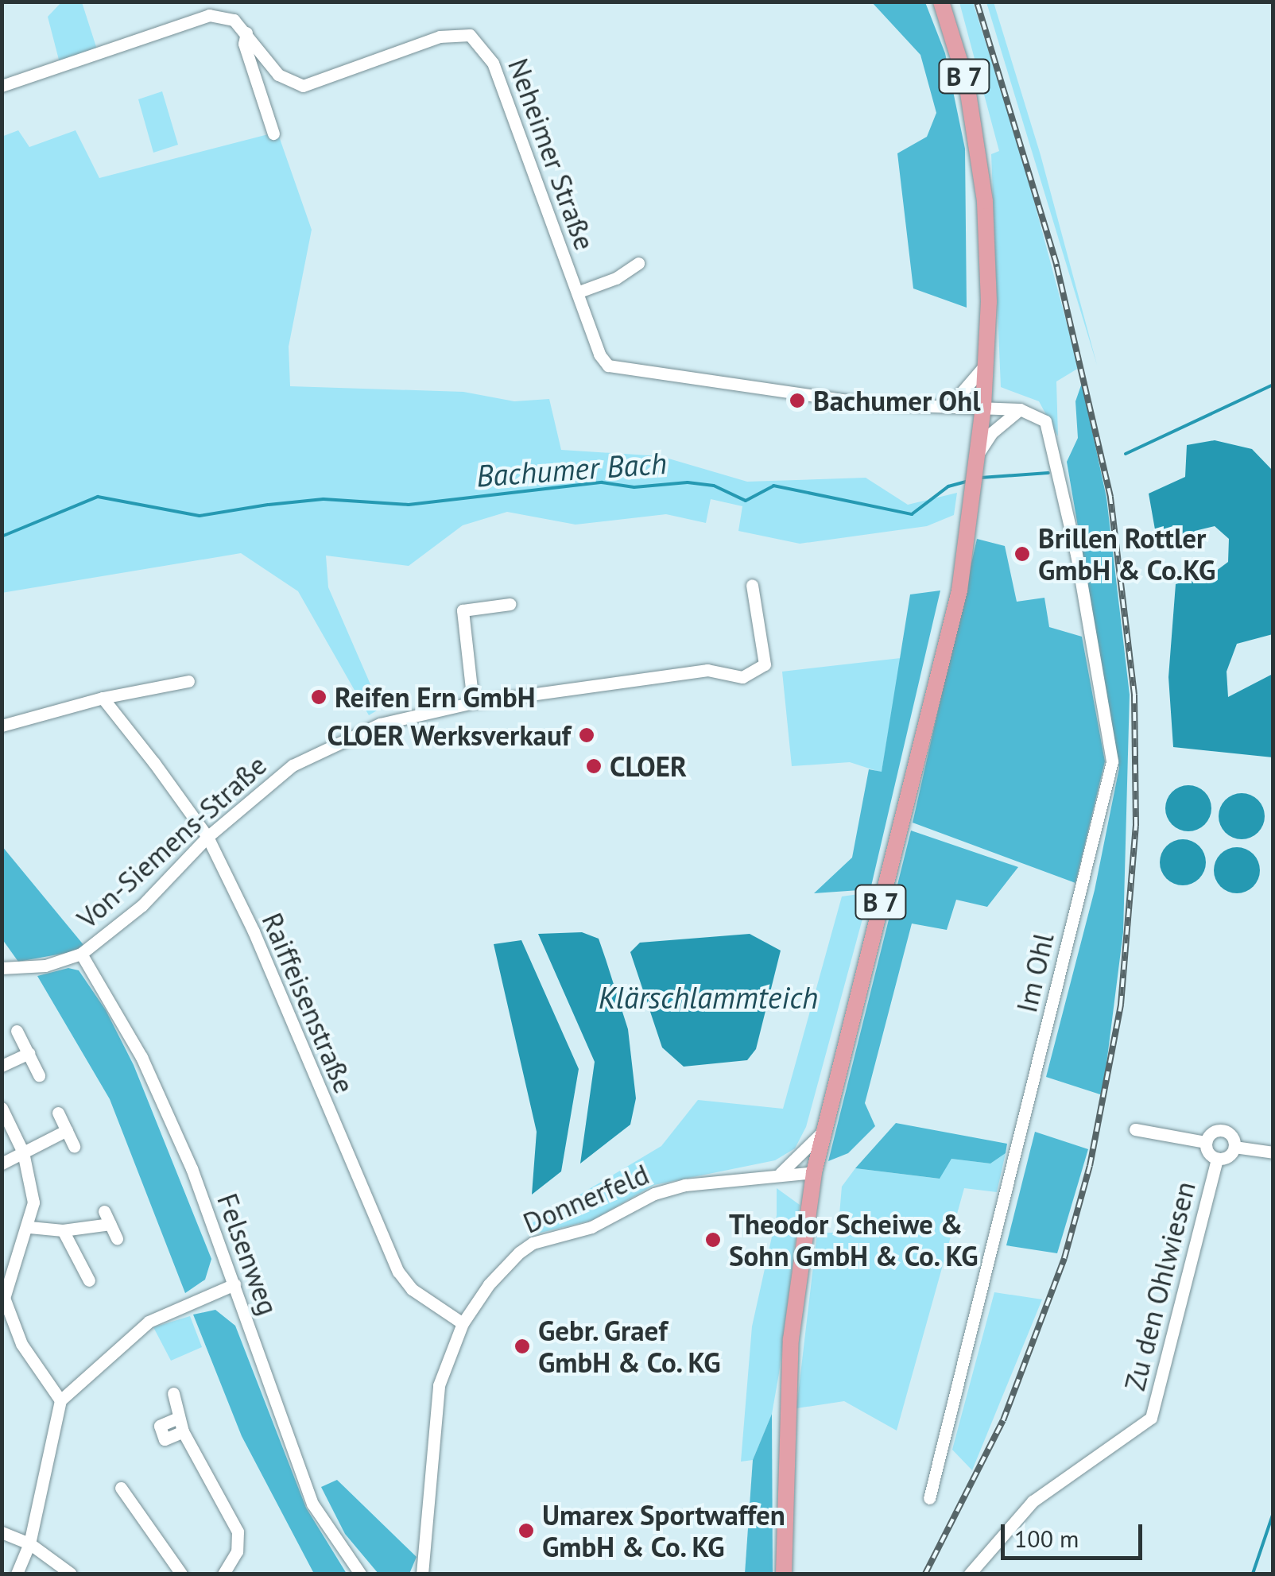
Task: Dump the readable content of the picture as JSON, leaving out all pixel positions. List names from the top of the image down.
{
  "streets": {
    "main road": ["B 7"],
    "street": [
      "Neheimer Straße",
      "Von-Siemens-Straße",
      "Im Ohl",
      "Raiffeisenstraße",
      "Donnerfeld",
      "Felsenweg",
      "Zu den Ohlwiesen"
    ]
  },
  "crossings": [
    ["B 7", "Neheimer Straße"],
    ["B 7", "Donnerfeld"],
    ["Neheimer Straße", "Im Ohl"],
    ["Von-Siemens-Straße", "Raiffeisenstraße"],
    ["Von-Siemens-Straße", "Felsenweg"],
    ["Raiffeisenstraße", "Donnerfeld"]
  ],
  "water": ["Bachumer Bach", "Klärschlammteich"],
  "places": [
    "Bachumer Ohl",
    "Brillen Rottler GmbH & Co.KG",
    "Reifen Ern GmbH",
    "CLOER Werksverkauf",
    "CLOER",
    "Theodor Scheiwe & Sohn GmbH & Co. KG",
    "Gebr. Graef GmbH & Co. KG",
    "Umarex Sportwaffen GmbH & Co. KG"
  ],
  "scale_bar": "100 m"
}
